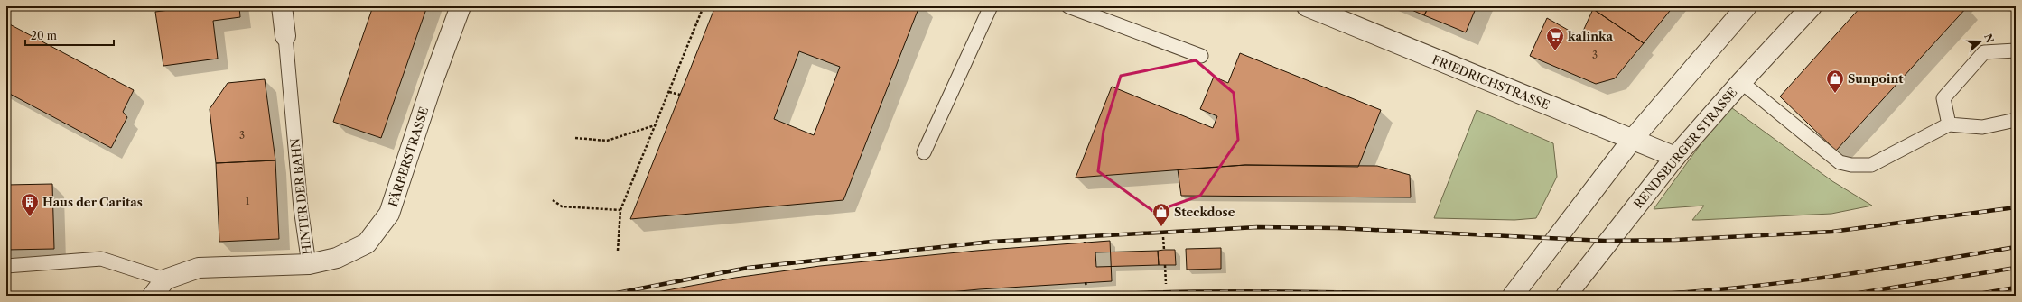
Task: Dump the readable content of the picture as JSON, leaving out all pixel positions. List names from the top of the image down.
{
  "streets": {
    "street": [
      "FRIEDRICHSTRASSE",
      "RENDSBURGER STRASSE",
      "FÄRBERSTRASSE",
      "HINTER DER BAHN"
    ]
  },
  "crossings": [
    ["FRIEDRICHSTRASSE", "RENDSBURGER STRASSE"],
    ["FÄRBERSTRASSE", "HINTER DER BAHN"]
  ],
  "places": {
    "supermarket": ["kalinka"],
    "shop": ["Sunpoint", "Steckdose"],
    "building": ["Haus der Caritas"]
  },
  "house_numbers": ["3", "3", "1"],
  "scale_bar": "20 m",
  "north": "right"
}
